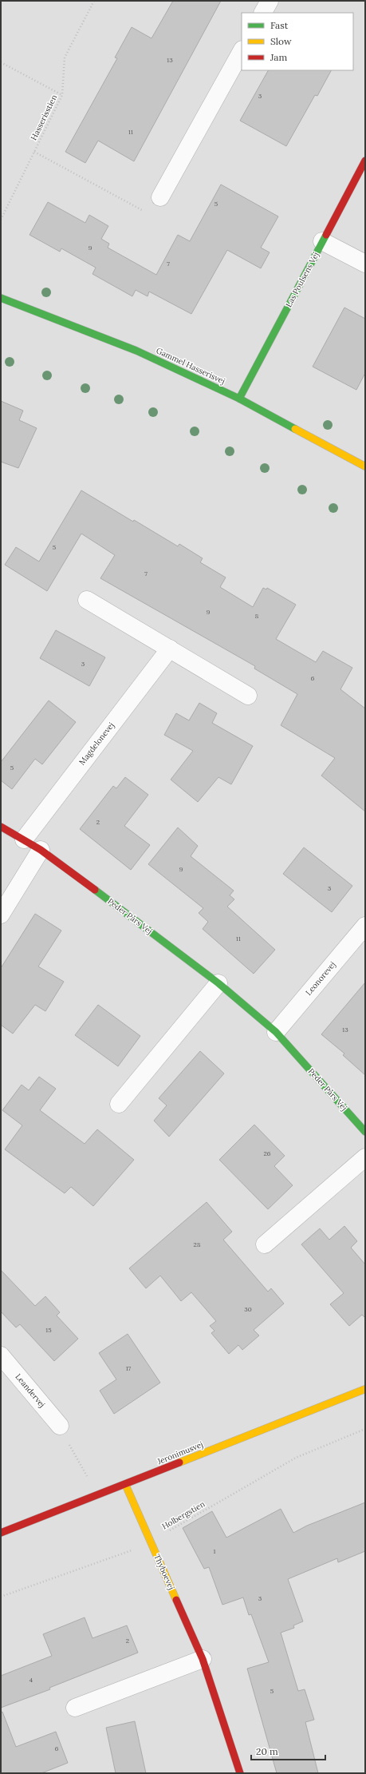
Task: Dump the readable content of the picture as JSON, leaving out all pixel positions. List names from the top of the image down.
{
  "streets": {
    "street": [
      "Las Poulsens Vej",
      "Gammel Hasserisvej",
      "Magdelonevej",
      "Peder Pårs Vej",
      "Leonorevej",
      "Leandervej",
      "Jeronimusvej",
      "Thyboevej"
    ],
    "path": ["Hasserisstien", "Holbergstien"]
  },
  "crossings": [
    ["Las Poulsens Vej", "Gammel Hasserisvej"],
    ["Magdelonevej", "Peder Pårs Vej"],
    ["Peder Pårs Vej", "Leonorevej"],
    ["Jeronimusvej", "Thyboevej"],
    ["Holbergstien", "Thyboevej"]
  ],
  "house_numbers": [
    "13",
    "3",
    "11",
    "5",
    "9",
    "7",
    "5",
    "7",
    "9",
    "8",
    "3",
    "6",
    "5",
    "2",
    "9",
    "3",
    "11",
    "13",
    "26",
    "28",
    "30",
    "15",
    "17",
    "1",
    "3",
    "2",
    "4",
    "5",
    "6"
  ],
  "legend": ["Fast", "Slow", "Jam"],
  "scale_bar": "20 m"
}
